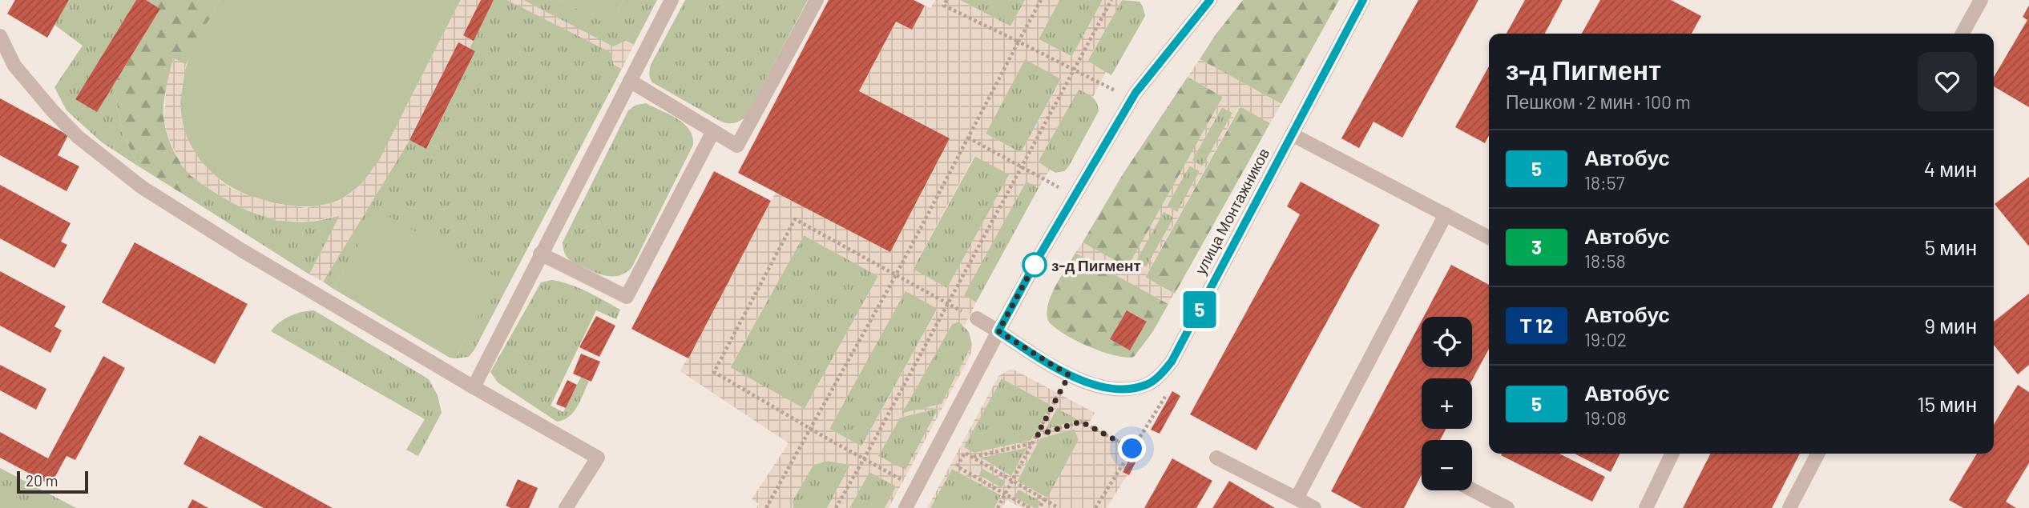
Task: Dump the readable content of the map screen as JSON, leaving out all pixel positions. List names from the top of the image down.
{
  "streets": {
    "street": ["улица Монтажников"]
  },
  "places": ["з-д Пигмент"],
  "lines": ["bus line 5"],
  "scale_bar": "20 m",
  "page": {
    "on_map": "5",
    "heading": ["з-д Пигмент", "Пешком · 2 мин · 100 m"],
    "list": [
      {
        "mark": "5",
        "name": "Автобус",
        "note": "18:57",
        "value": "4 мин"
      },
      {
        "mark": "3",
        "name": "Автобус",
        "note": "18:58",
        "value": "5 мин"
      },
      {
        "mark": "Т 12",
        "name": "Автобус",
        "note": "19:02",
        "value": "9 мин"
      },
      {
        "mark": "5",
        "name": "Автобус",
        "note": "19:08",
        "value": "15 мин"
      }
    ],
    "map_buttons": ["+", "−"],
    "scale": "20 m"
  }
}
